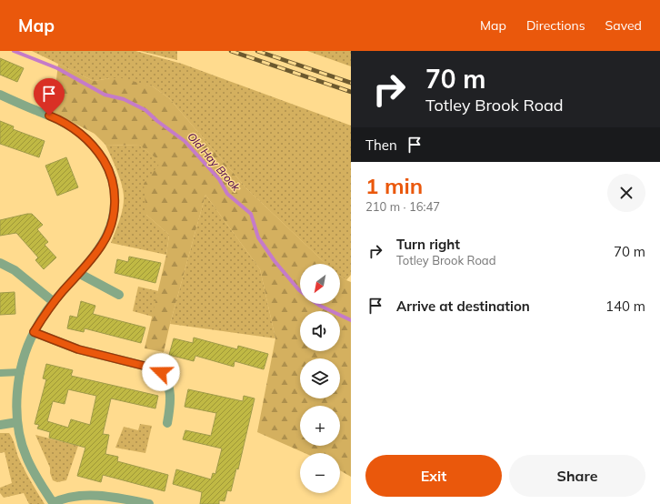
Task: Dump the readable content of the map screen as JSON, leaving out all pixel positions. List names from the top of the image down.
{
  "water": ["Old Hay Brook"],
  "north": "bottom left",
  "page": {
    "header": "Map",
    "nav": ["Map", "Directions", "Saved"],
    "turn": ["70 m", "Totley Brook Road"],
    "then": "Then",
    "heading": ["1 min", "210 m · 16:47"],
    "list": [
      {
        "name": "Turn right",
        "note": "Totley Brook Road",
        "value": "70 m"
      },
      {
        "name": "Arrive at destination",
        "value": "140 m"
      }
    ],
    "map_buttons": ["+", "−"],
    "buttons": ["Exit", "Share"]
  }
}
